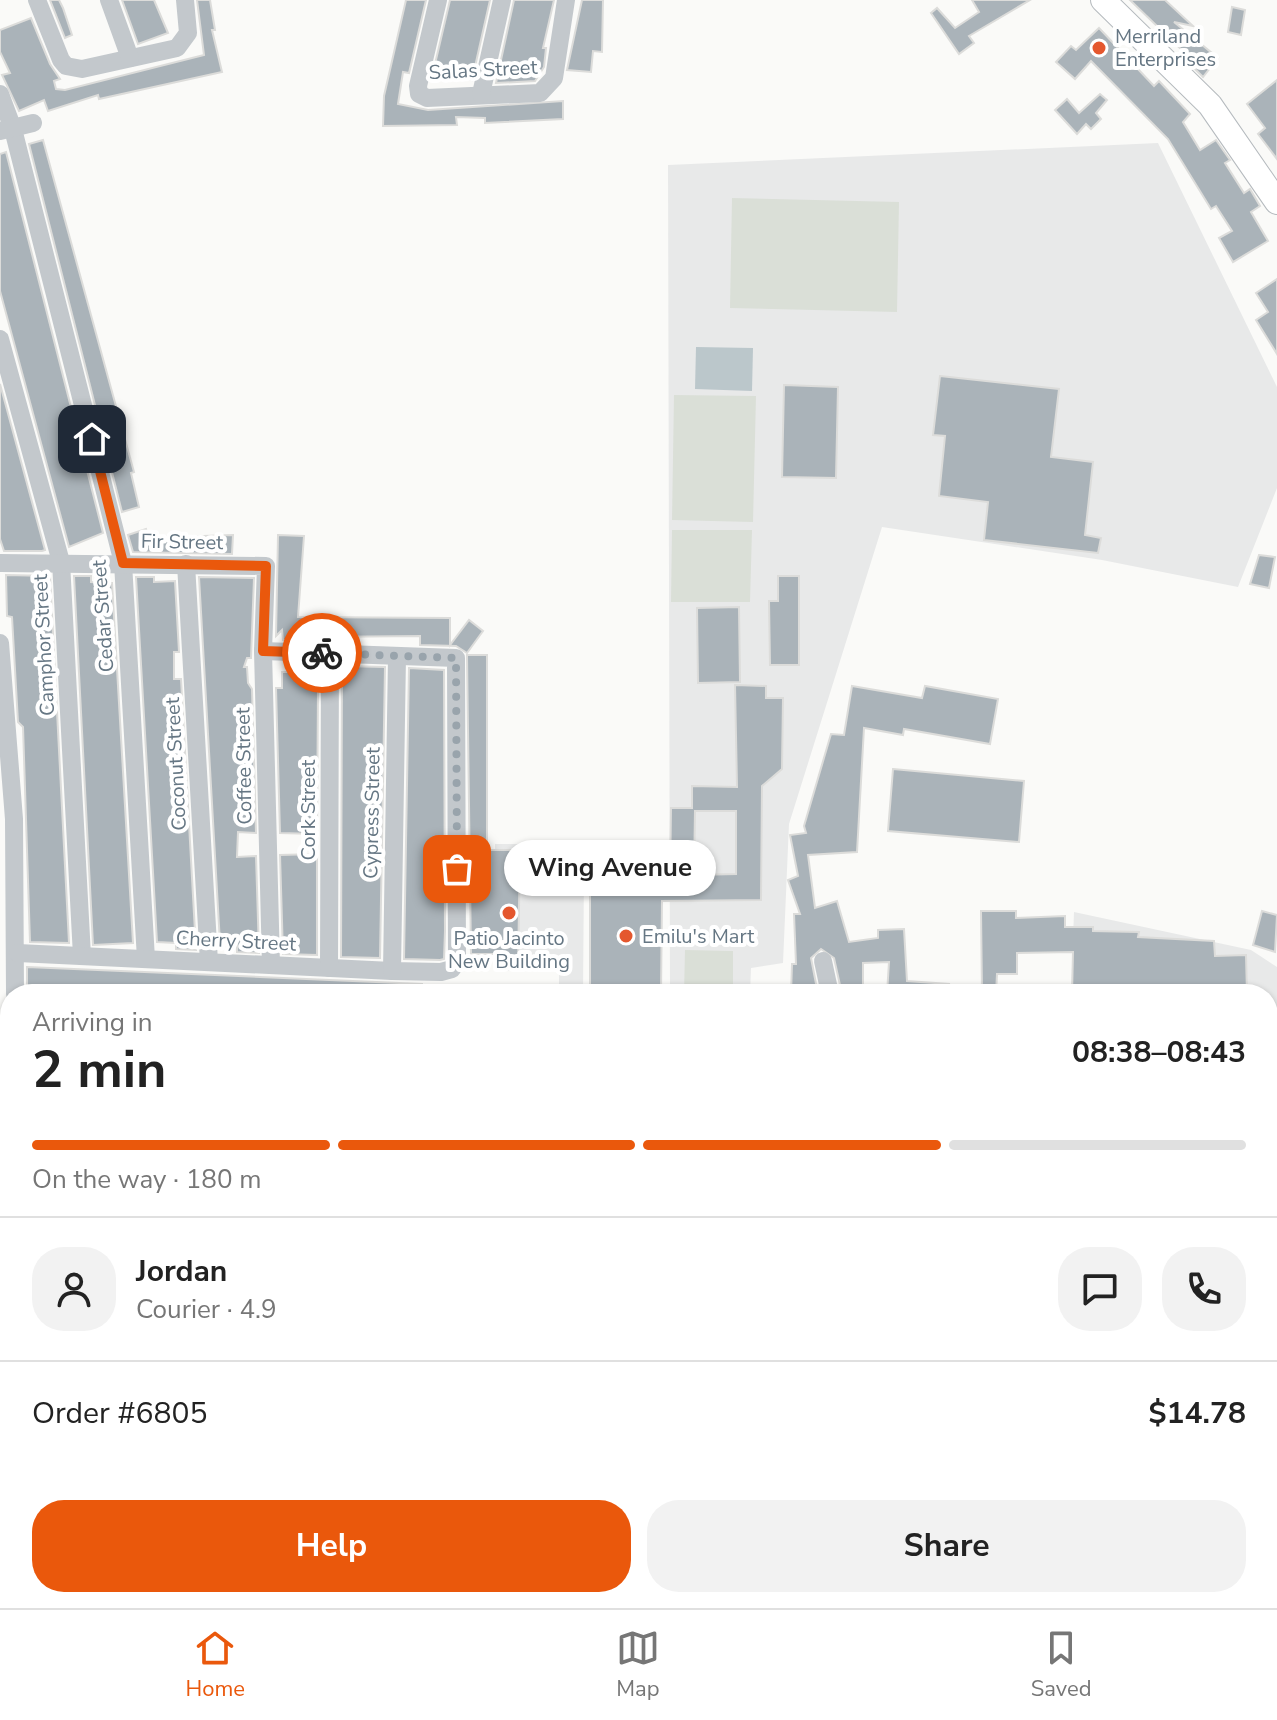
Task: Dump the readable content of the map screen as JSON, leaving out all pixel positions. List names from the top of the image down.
{
  "streets": {
    "street": [
      "Salas Street",
      "Fir Street",
      "Cedar Street",
      "Camphor Street",
      "Coconut Street",
      "Coffee Street",
      "Cork Street",
      "Cypress Street",
      "Cherry Street"
    ]
  },
  "crossings": [
    ["Fir Street", "Cedar Street"],
    ["Fir Street", "Camphor Street"],
    ["Fir Street", "Coconut Street"],
    ["Fir Street", "Coffee Street"],
    ["Cedar Street", "Cherry Street"],
    ["Camphor Street", "Cherry Street"],
    ["Coconut Street", "Cherry Street"],
    ["Coffee Street", "Cherry Street"],
    ["Cork Street", "Cherry Street"],
    ["Cypress Street", "Cherry Street"]
  ],
  "places": [
    "Merriland Enterprises",
    "Wing Avenue",
    "Patio Jacinto New Building",
    "Emilu's Mart"
  ],
  "page": {
    "bubble": "Wing Avenue",
    "heading": ["2 min", "Arriving in", "08:38–08:43"],
    "panel": [
      "Jordan",
      "Courier · 4.9",
      "Order #6805",
      "$14.78"
    ],
    "bar": "On the way · 180 m",
    "buttons": ["Help", "Share"],
    "tabs": ["Home", "Map", "Saved"]
  }
}
